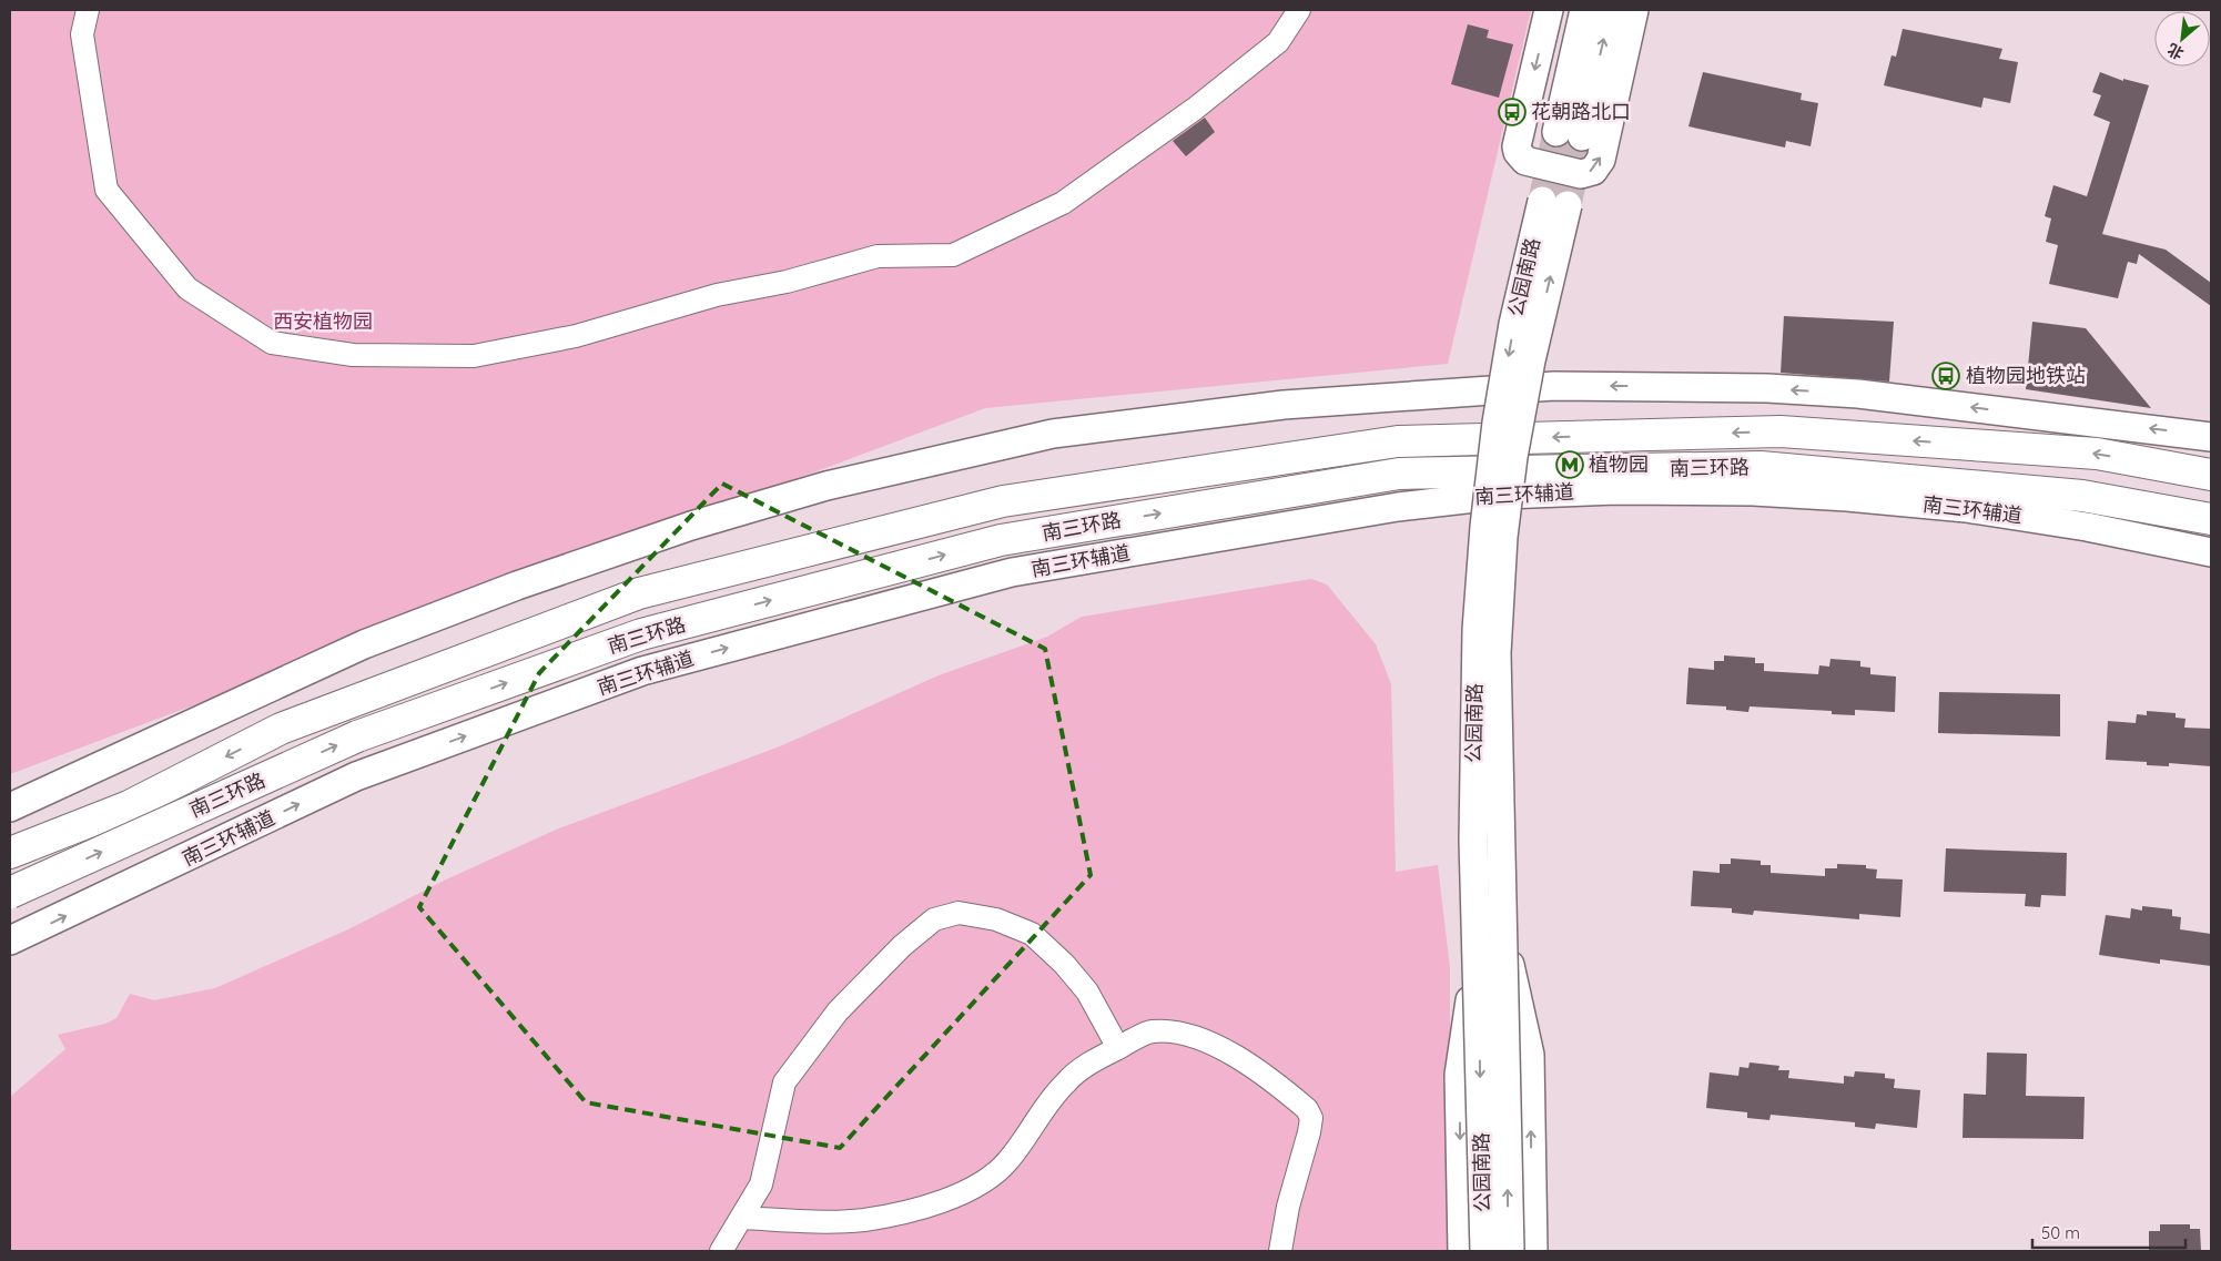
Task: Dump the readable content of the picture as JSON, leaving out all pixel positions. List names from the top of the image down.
{
  "streets": {
    "highway": ["南三环路"],
    "main road": ["公园南路", "南三环辅道"]
  },
  "parks": ["西安植物园"],
  "places": {
    "bus stop": ["花朝路北口", "植物园地铁站"],
    "metro station": ["植物园"]
  },
  "scale_bar": "50 m",
  "north": "bottom left"
}
